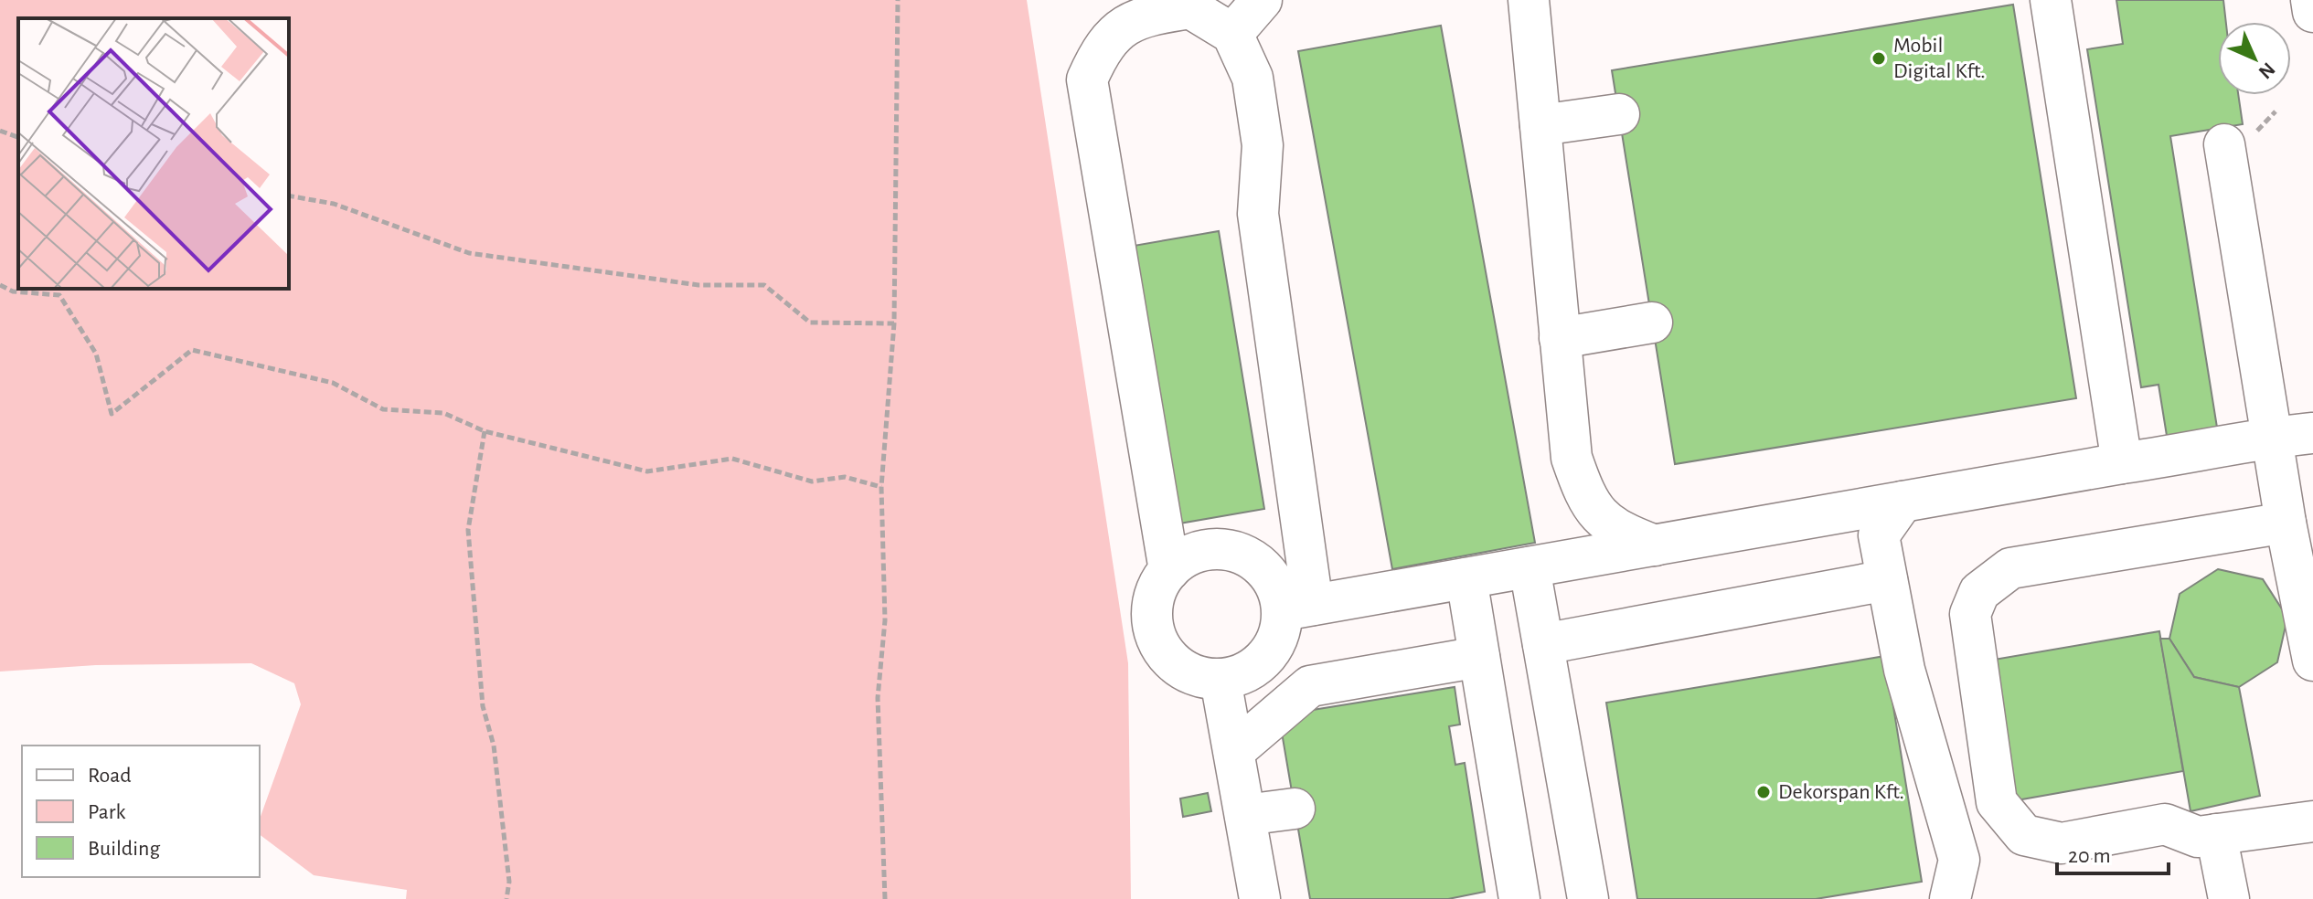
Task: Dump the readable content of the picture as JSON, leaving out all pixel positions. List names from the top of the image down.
{
  "places": ["Mobil Digital Kft.", "Dekorspan Kft."],
  "legend": ["Road", "Park", "Building"],
  "scale_bar": "20 m",
  "north": "bottom right"
}
